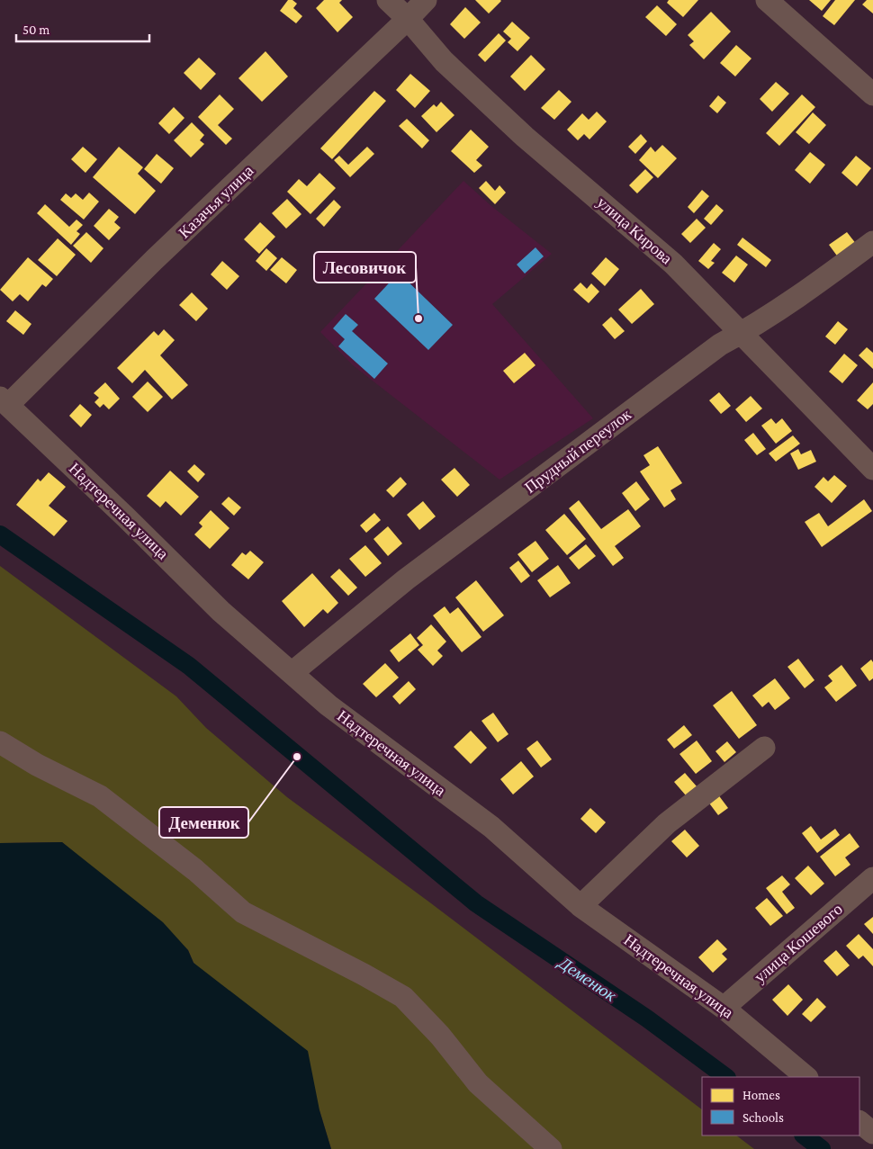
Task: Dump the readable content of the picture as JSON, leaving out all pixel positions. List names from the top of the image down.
{
  "streets": {
    "street": [
      "Казачья улица",
      "улица Кирова",
      "Прудный переулок",
      "Надтеречная улица",
      "улица Кошевого"
    ]
  },
  "crossings": [
    ["Казачья улица", "улица Кирова"],
    ["Казачья улица", "Надтеречная улица"],
    ["улица Кирова", "Прудный переулок"],
    ["Прудный переулок", "Надтеречная улица"],
    ["Надтеречная улица", "улица Кошевого"]
  ],
  "water": ["Деменюк"],
  "places": ["Лесовичок", "Деменюк"],
  "legend": ["Homes", "Schools"],
  "scale_bar": "50 m"
}
